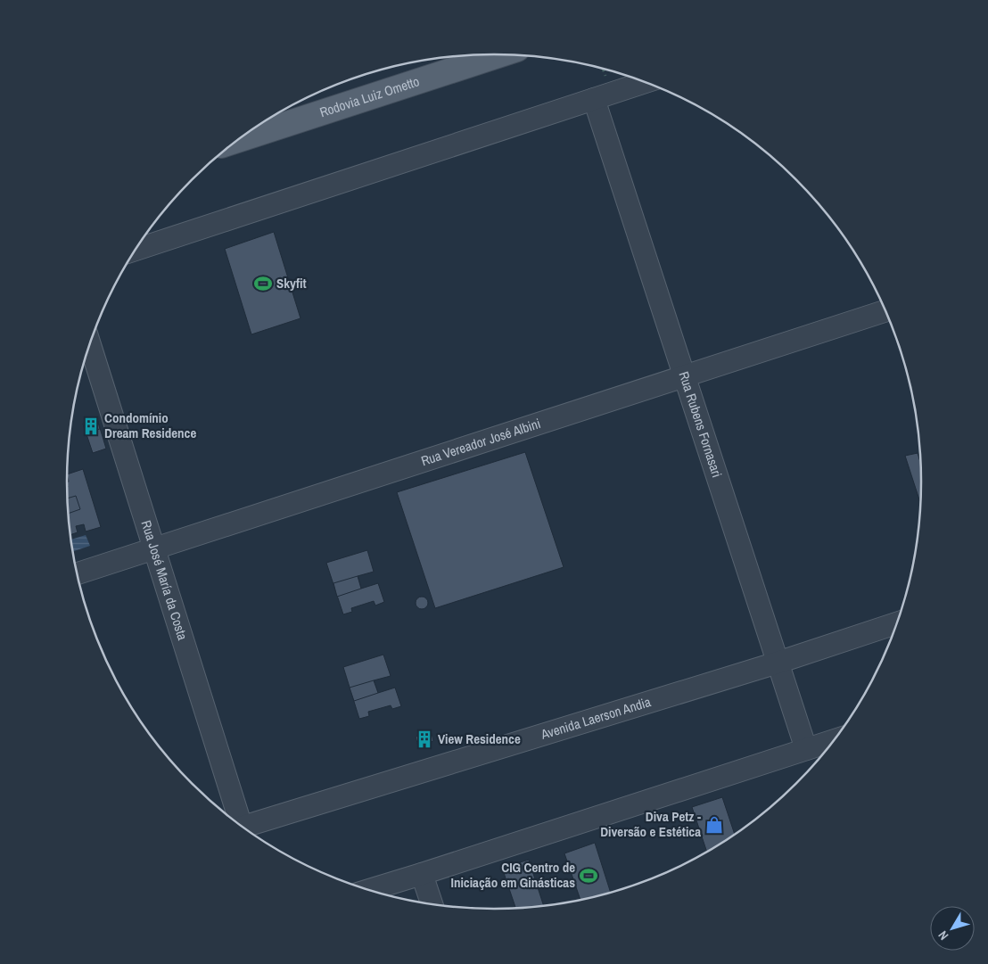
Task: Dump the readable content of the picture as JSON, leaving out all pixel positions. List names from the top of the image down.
{
  "streets": {
    "main road": ["Rodovia Luiz Ometto"],
    "street": [
      "Rua Rubens Fornasari",
      "Rua Vereador José Albini",
      "Rua José María da Costa",
      "Avenida Laerson Andia"
    ]
  },
  "crossings": [
    ["Rua Rubens Fornasari", "Rua Vereador José Albini"],
    ["Rua Rubens Fornasari", "Avenida Laerson Andia"],
    ["Rua Vereador José Albini", "Rua José María da Costa"]
  ],
  "places": {
    "sports": ["Skyfit", "CIG Centro de Iniciação em Ginásticas"],
    "building": ["Condomínio Dream Residence", "View Residence"],
    "shop": ["Diva Petz - Diversão e Estética"]
  },
  "north": "bottom left"
}
